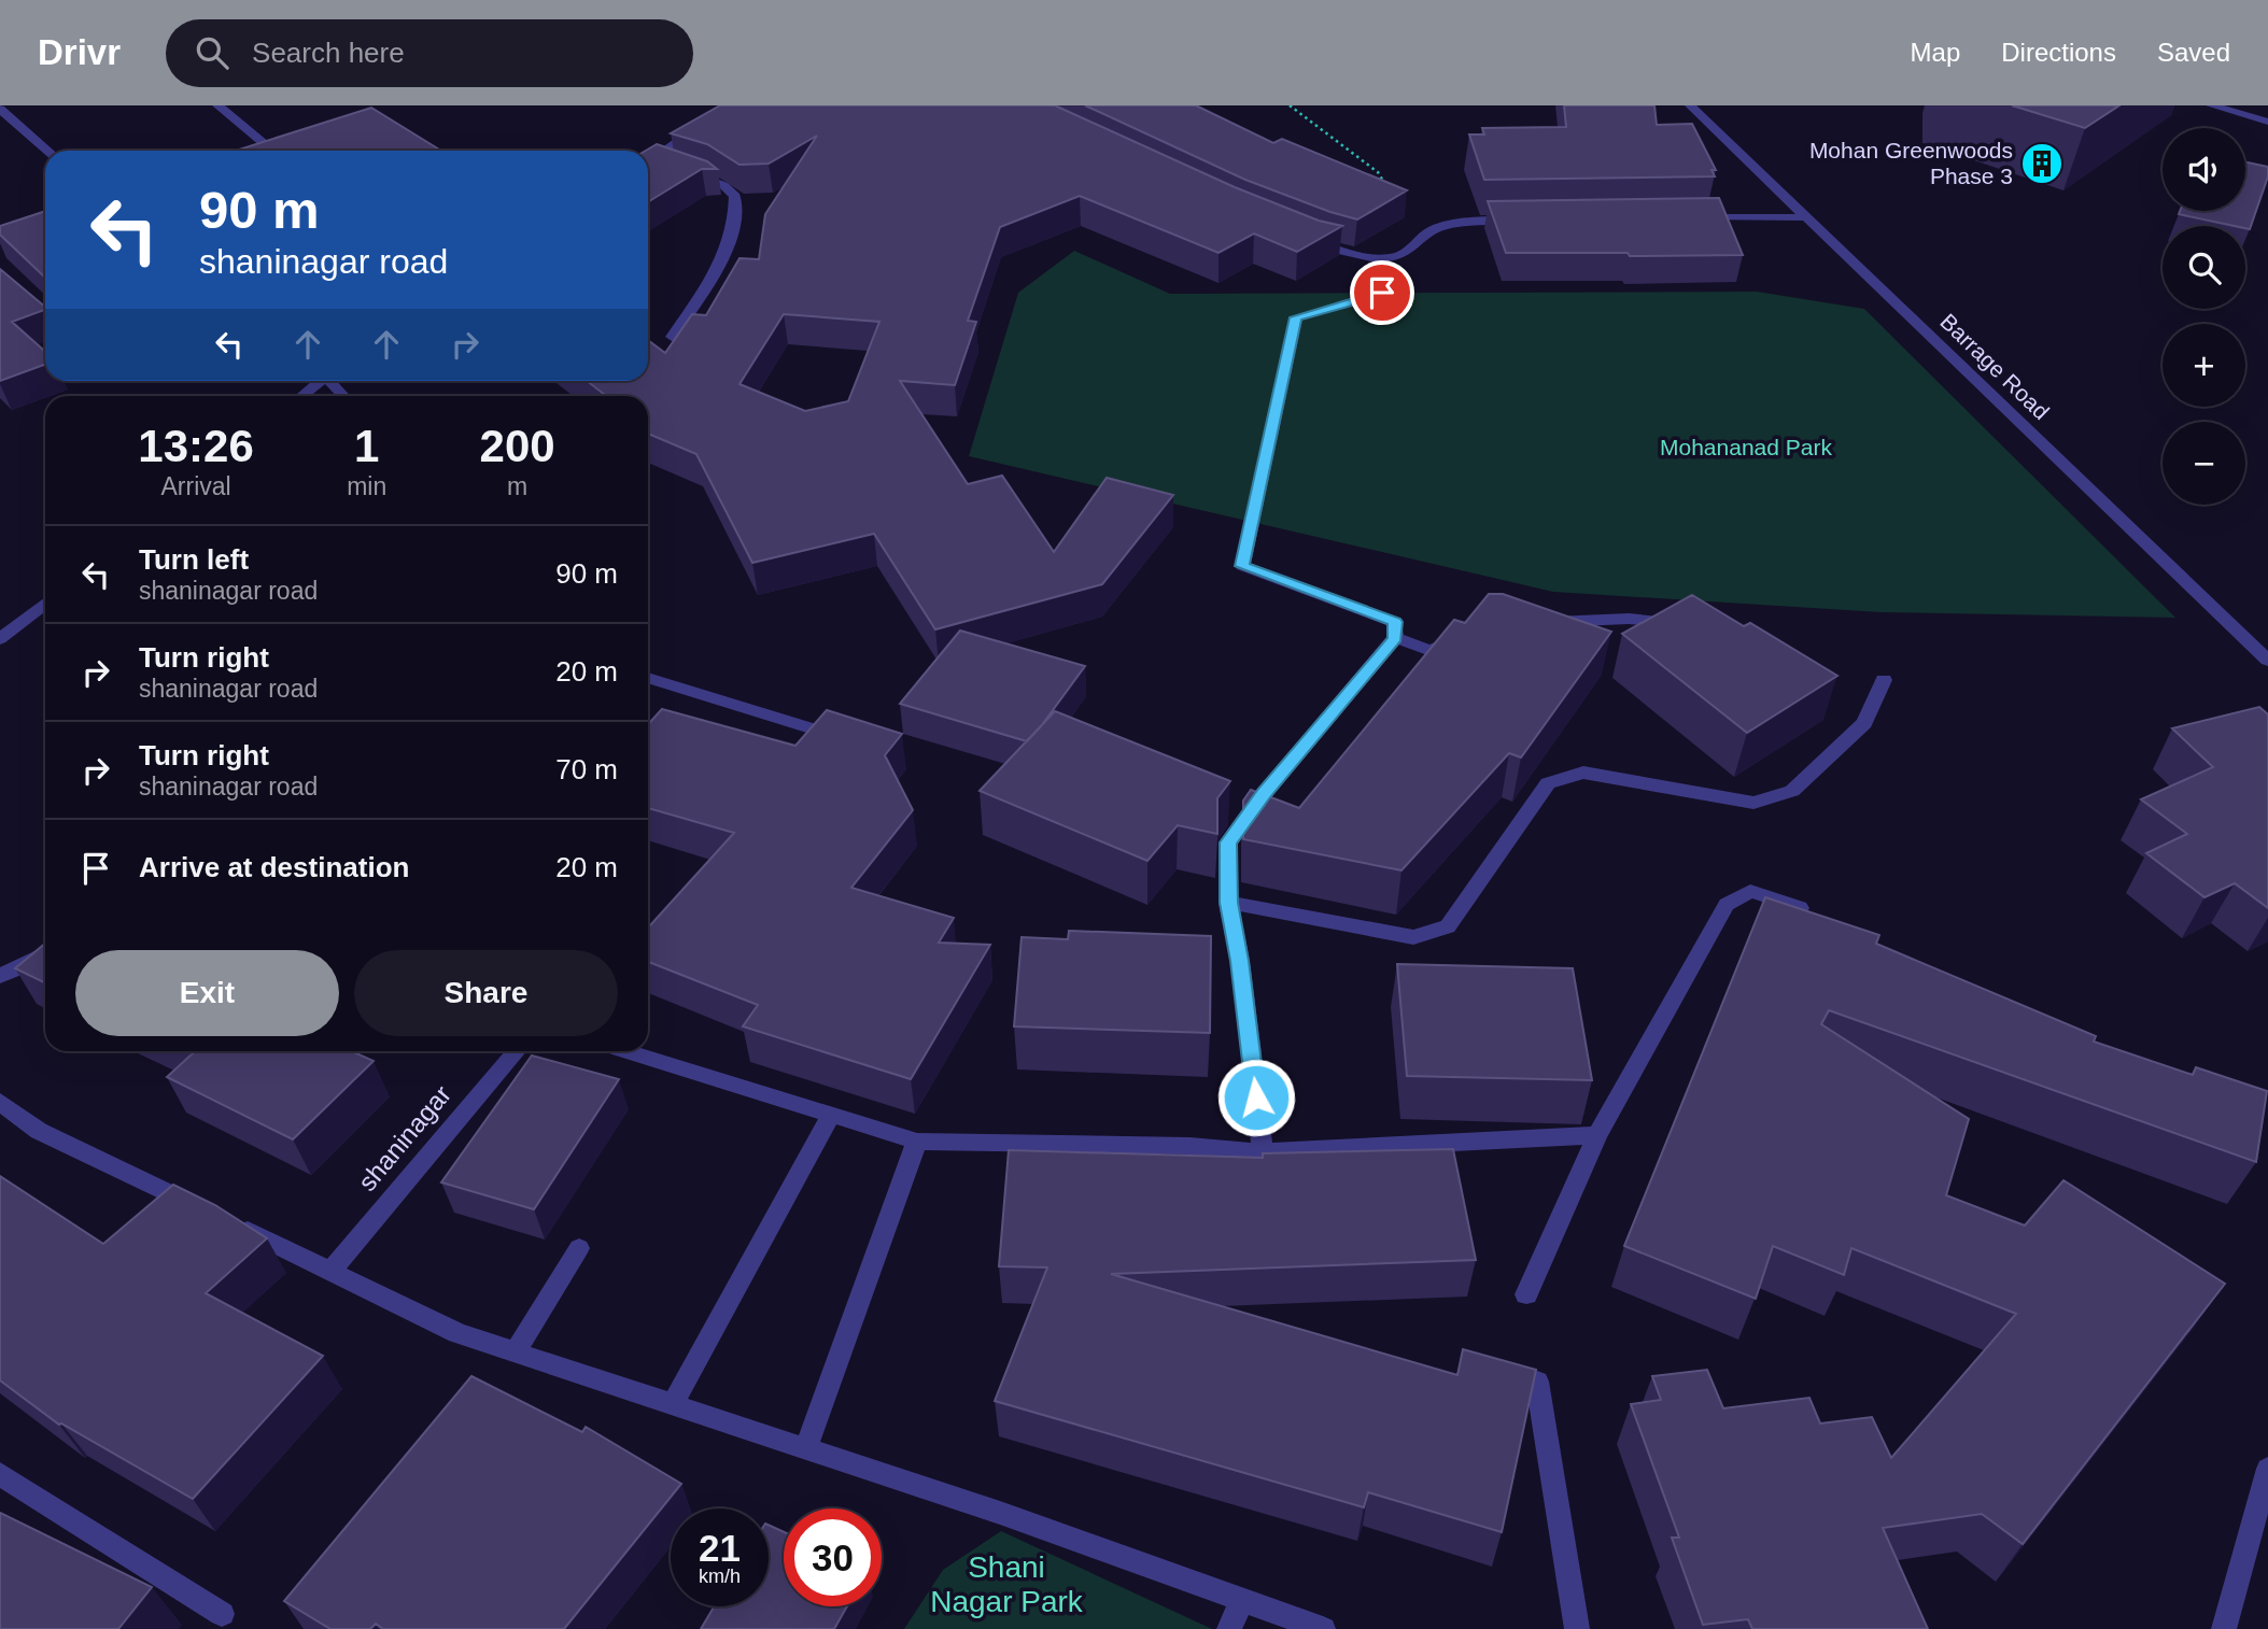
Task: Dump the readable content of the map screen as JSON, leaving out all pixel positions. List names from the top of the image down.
{
  "streets": {
    "street": ["Barrage Road", "shaninagar"]
  },
  "parks": ["Mohananad Park", "Shani Nagar Park"],
  "places": {
    "building": ["Mohan Greenwoods Phase 3"]
  },
  "page": {
    "header": "Drivr",
    "search": "Search here",
    "nav": ["Map", "Directions", "Saved"],
    "map_buttons": ["+", "−"],
    "turn": ["90 m", "shaninagar road"],
    "eta": [
      "13:26",
      "Arrival",
      "1",
      "min",
      "200",
      "m"
    ],
    "list": [
      {
        "name": "Turn left",
        "note": "shaninagar road",
        "value": "90 m"
      },
      {
        "name": "Turn right",
        "note": "shaninagar road",
        "value": "20 m"
      },
      {
        "name": "Turn right",
        "note": "shaninagar road",
        "value": "70 m"
      },
      {
        "name": "Arrive at destination",
        "value": "20 m"
      }
    ],
    "buttons": ["Exit", "Share"],
    "speed": "21 km/h",
    "limit": "30"
  }
}
